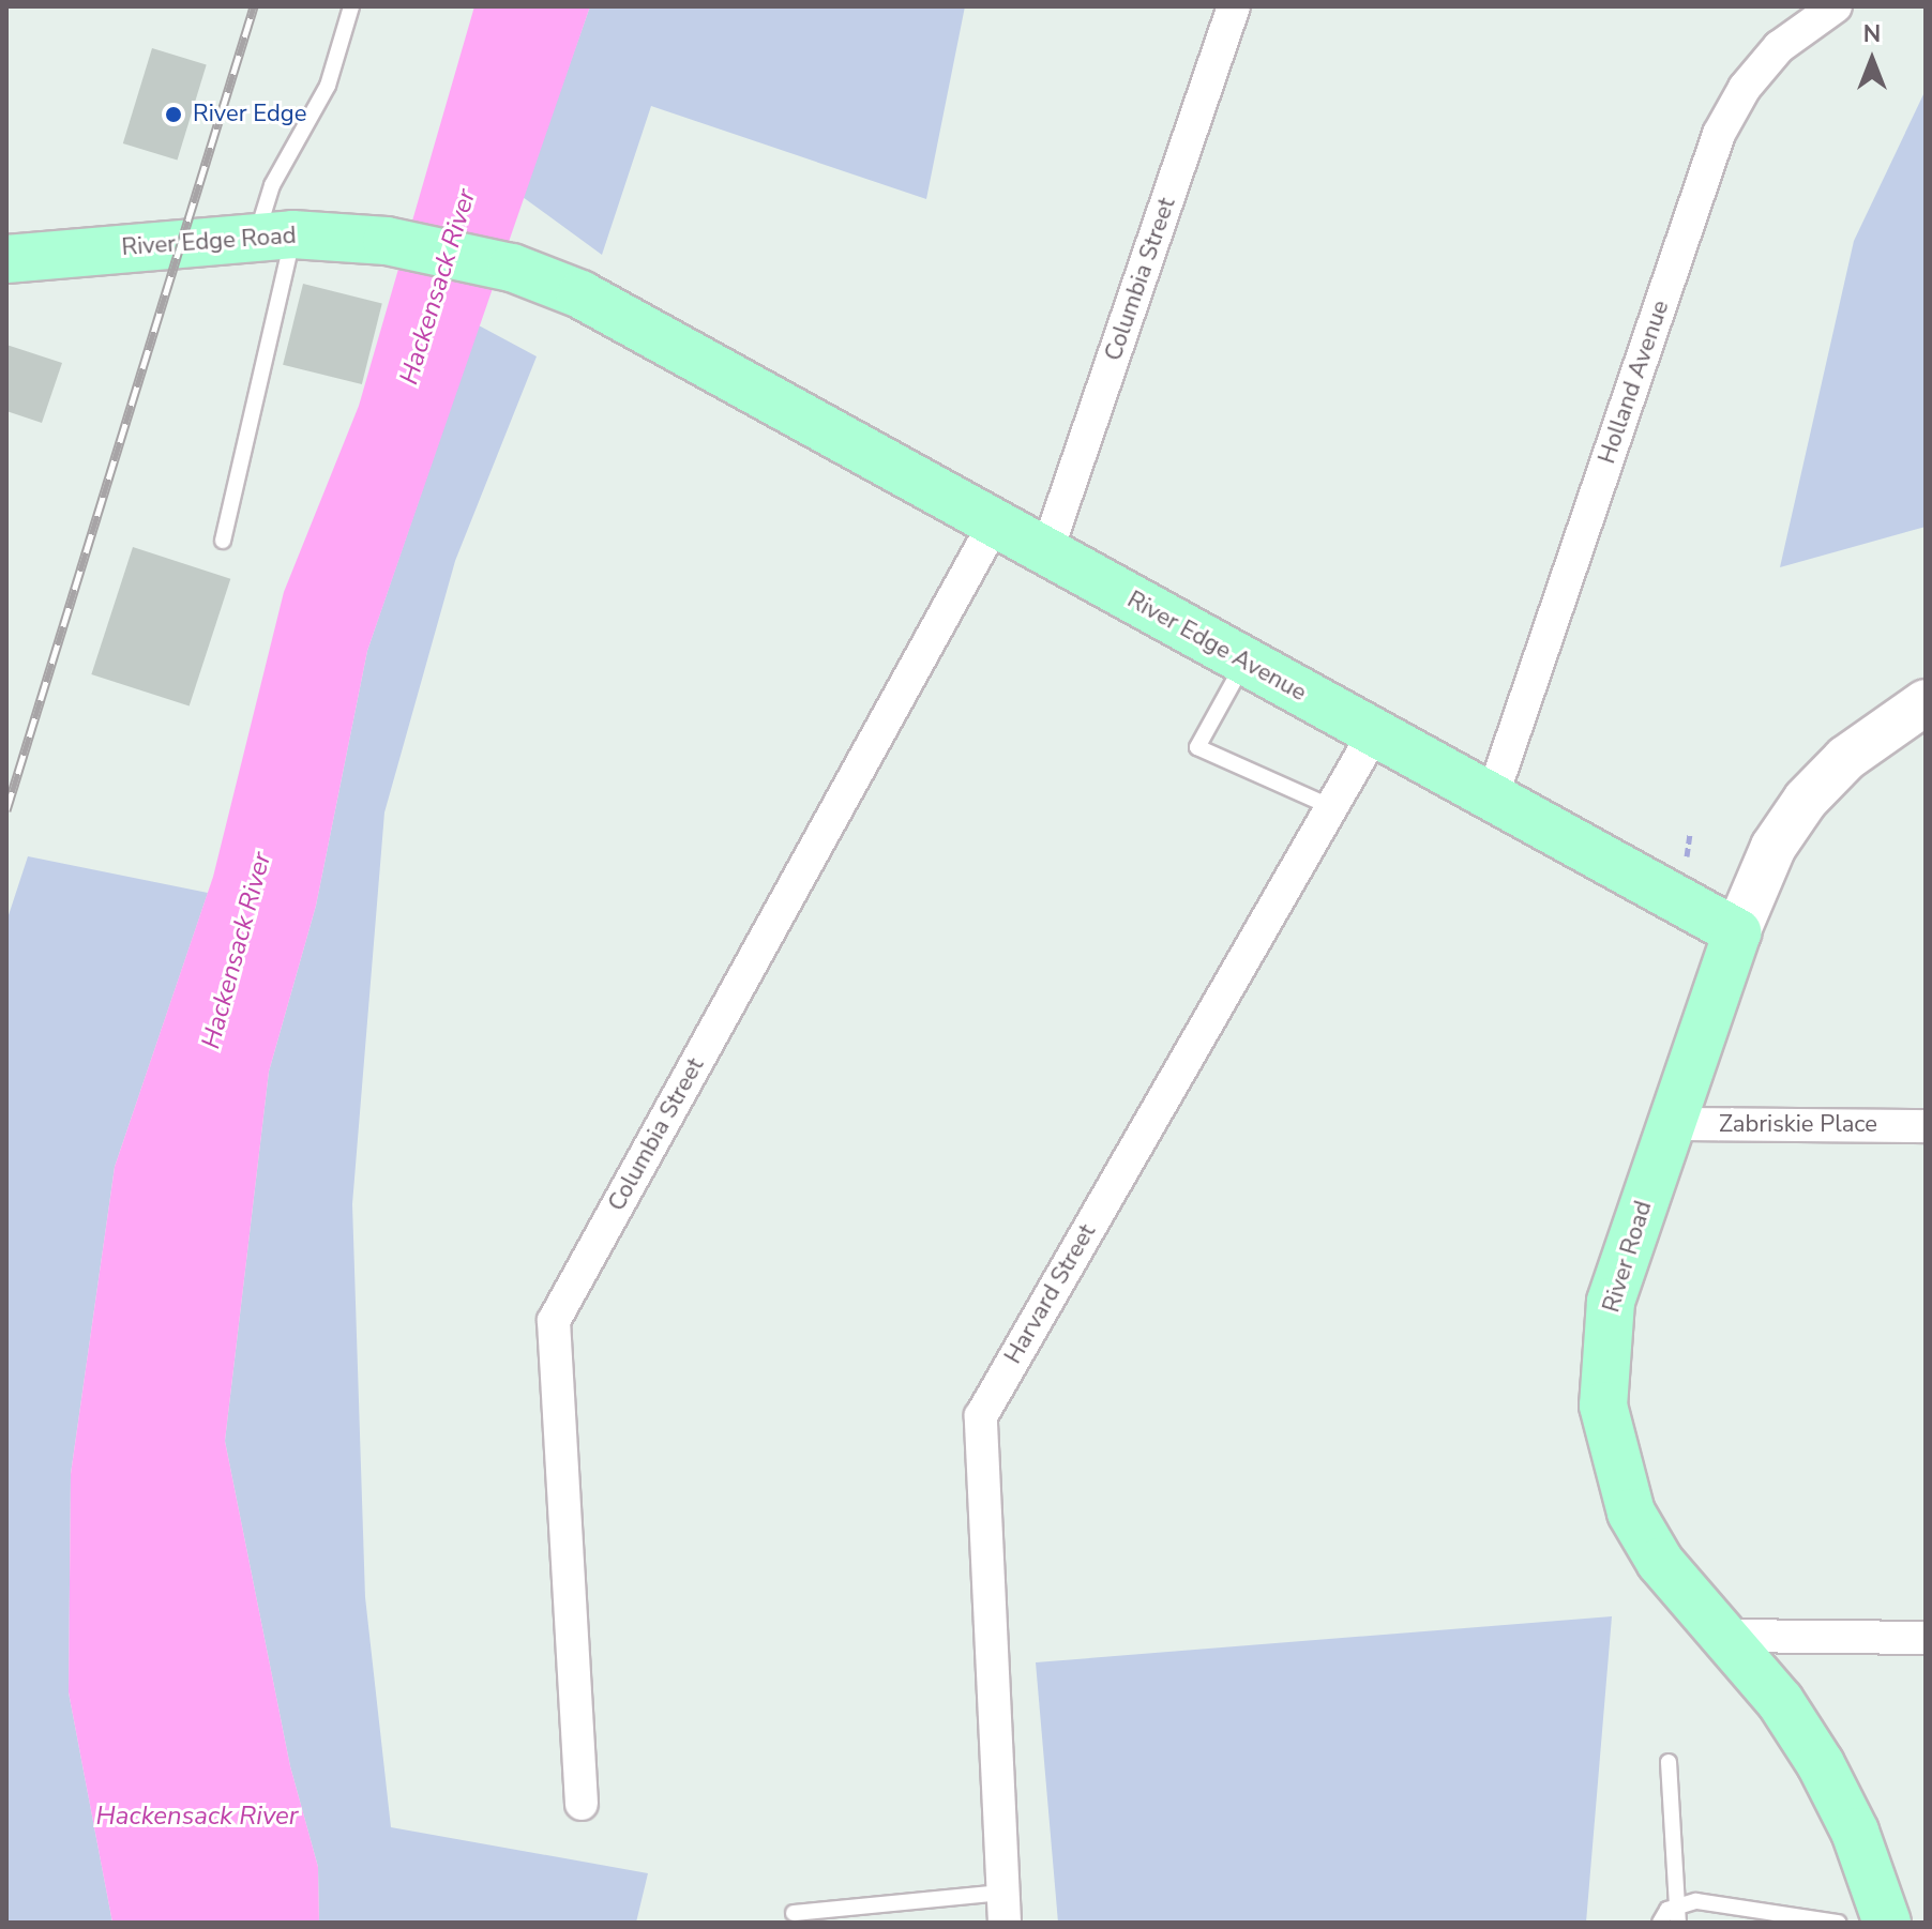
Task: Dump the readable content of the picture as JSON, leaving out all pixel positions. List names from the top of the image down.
{
  "streets": {
    "main road": ["River Edge Road", "River Edge Avenue", "River Road"],
    "street": [
      "Columbia Street",
      "Holland Avenue",
      "Zabriskie Place",
      "Harvard Street"
    ]
  },
  "crossings": [
    ["River Edge Road", "River Edge Avenue"],
    ["Columbia Street", "River Edge Avenue"],
    ["Holland Avenue", "River Edge Avenue"],
    ["River Edge Avenue", "River Road"],
    ["River Edge Avenue", "Harvard Street"],
    ["Zabriskie Place", "River Road"]
  ],
  "water": ["Hackensack River"],
  "places": ["River Edge"],
  "north": "top"
}
